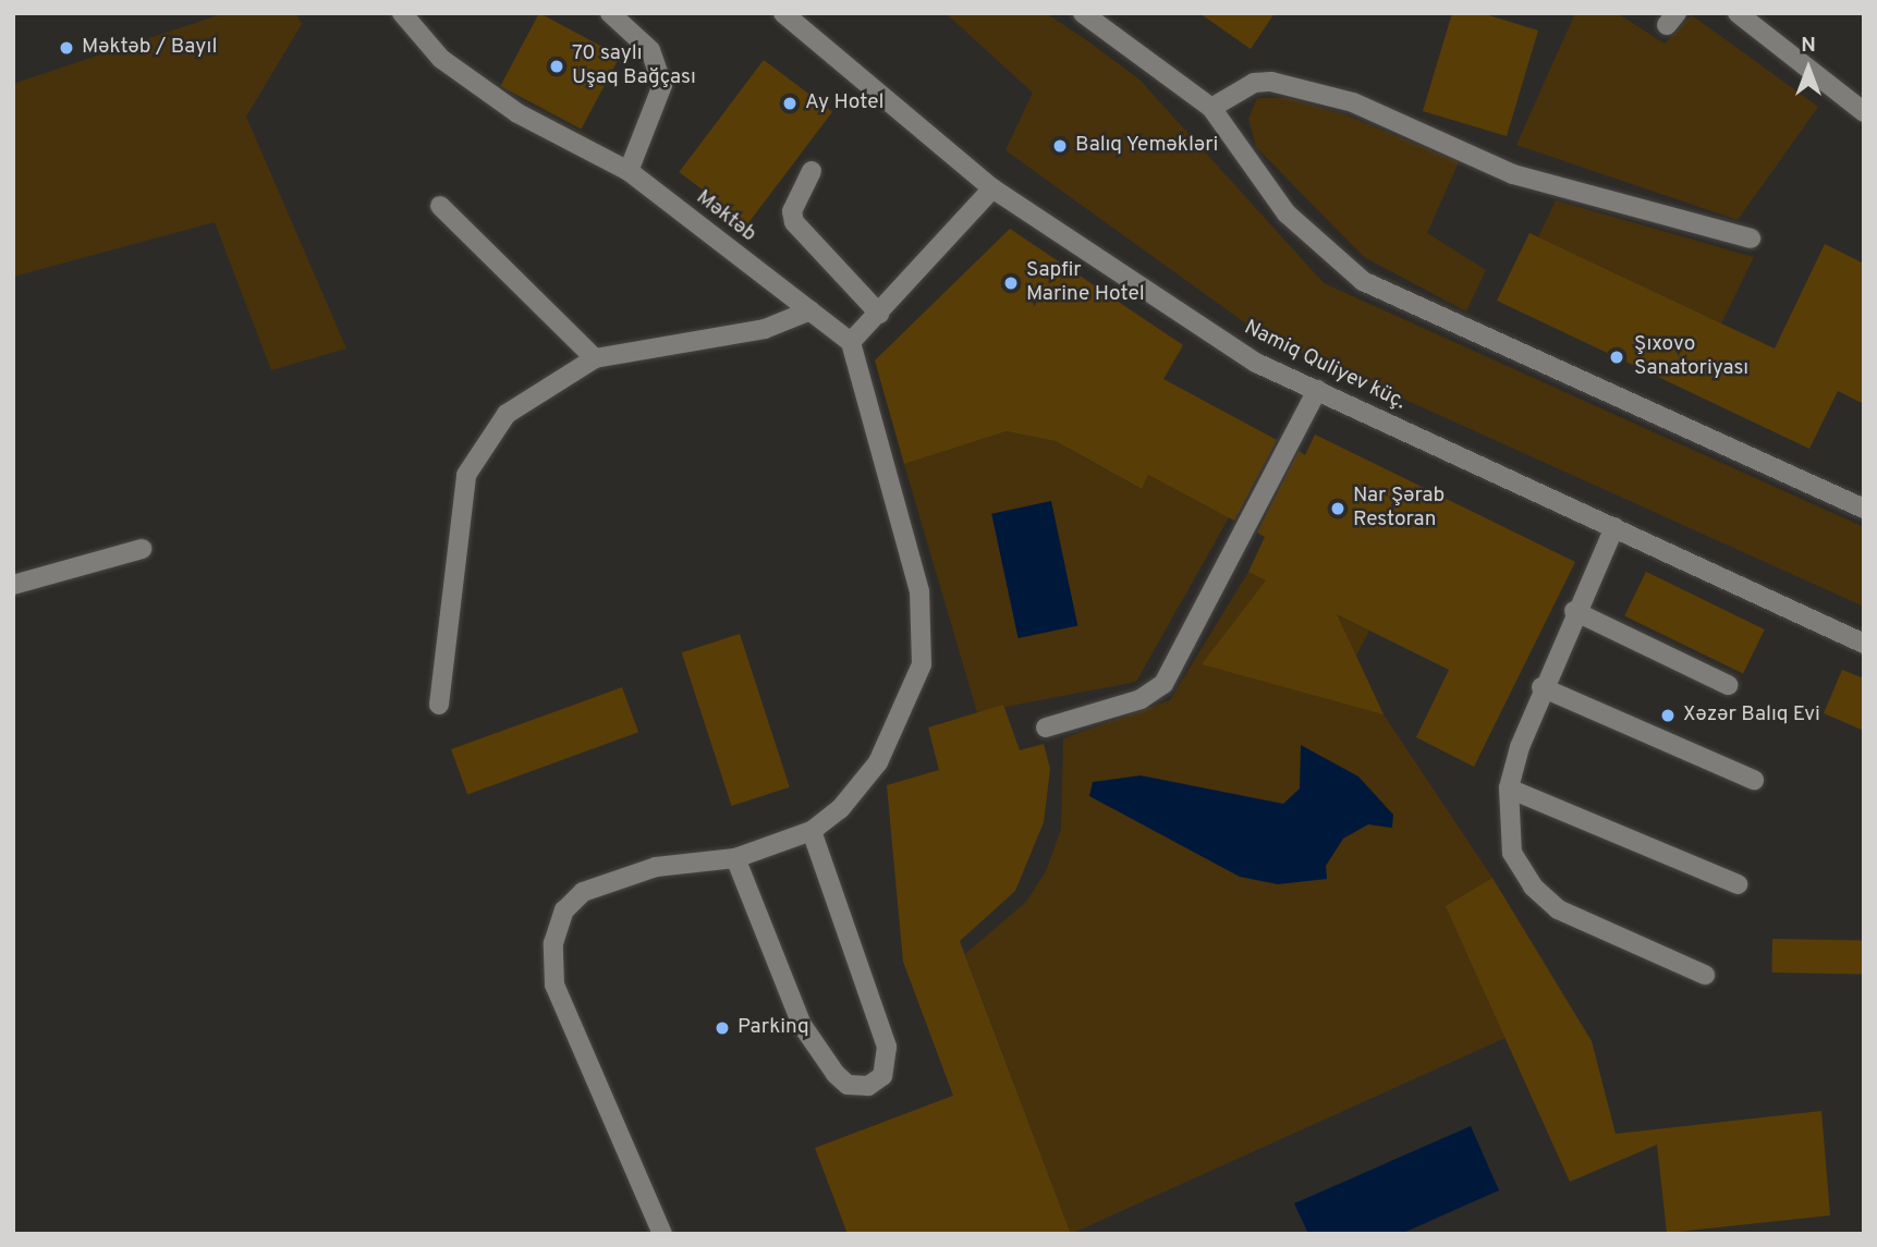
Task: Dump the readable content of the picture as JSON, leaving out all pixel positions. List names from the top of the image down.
{
  "streets": {
    "street": ["Məktəb", "Namiq Quliyev küç."]
  },
  "places": [
    "Mәktәb / Bayıl",
    "70 saylı Uşaq Bağçası",
    "Ay Hotel",
    "Balıq Yeməkləri",
    "Sapfir Marine Hotel",
    "Şıxovo Sanatoriyası",
    "Nar Şərab Restoran",
    "Xəzər Balıq Evi",
    "Parkinq"
  ],
  "north": "top"
}
